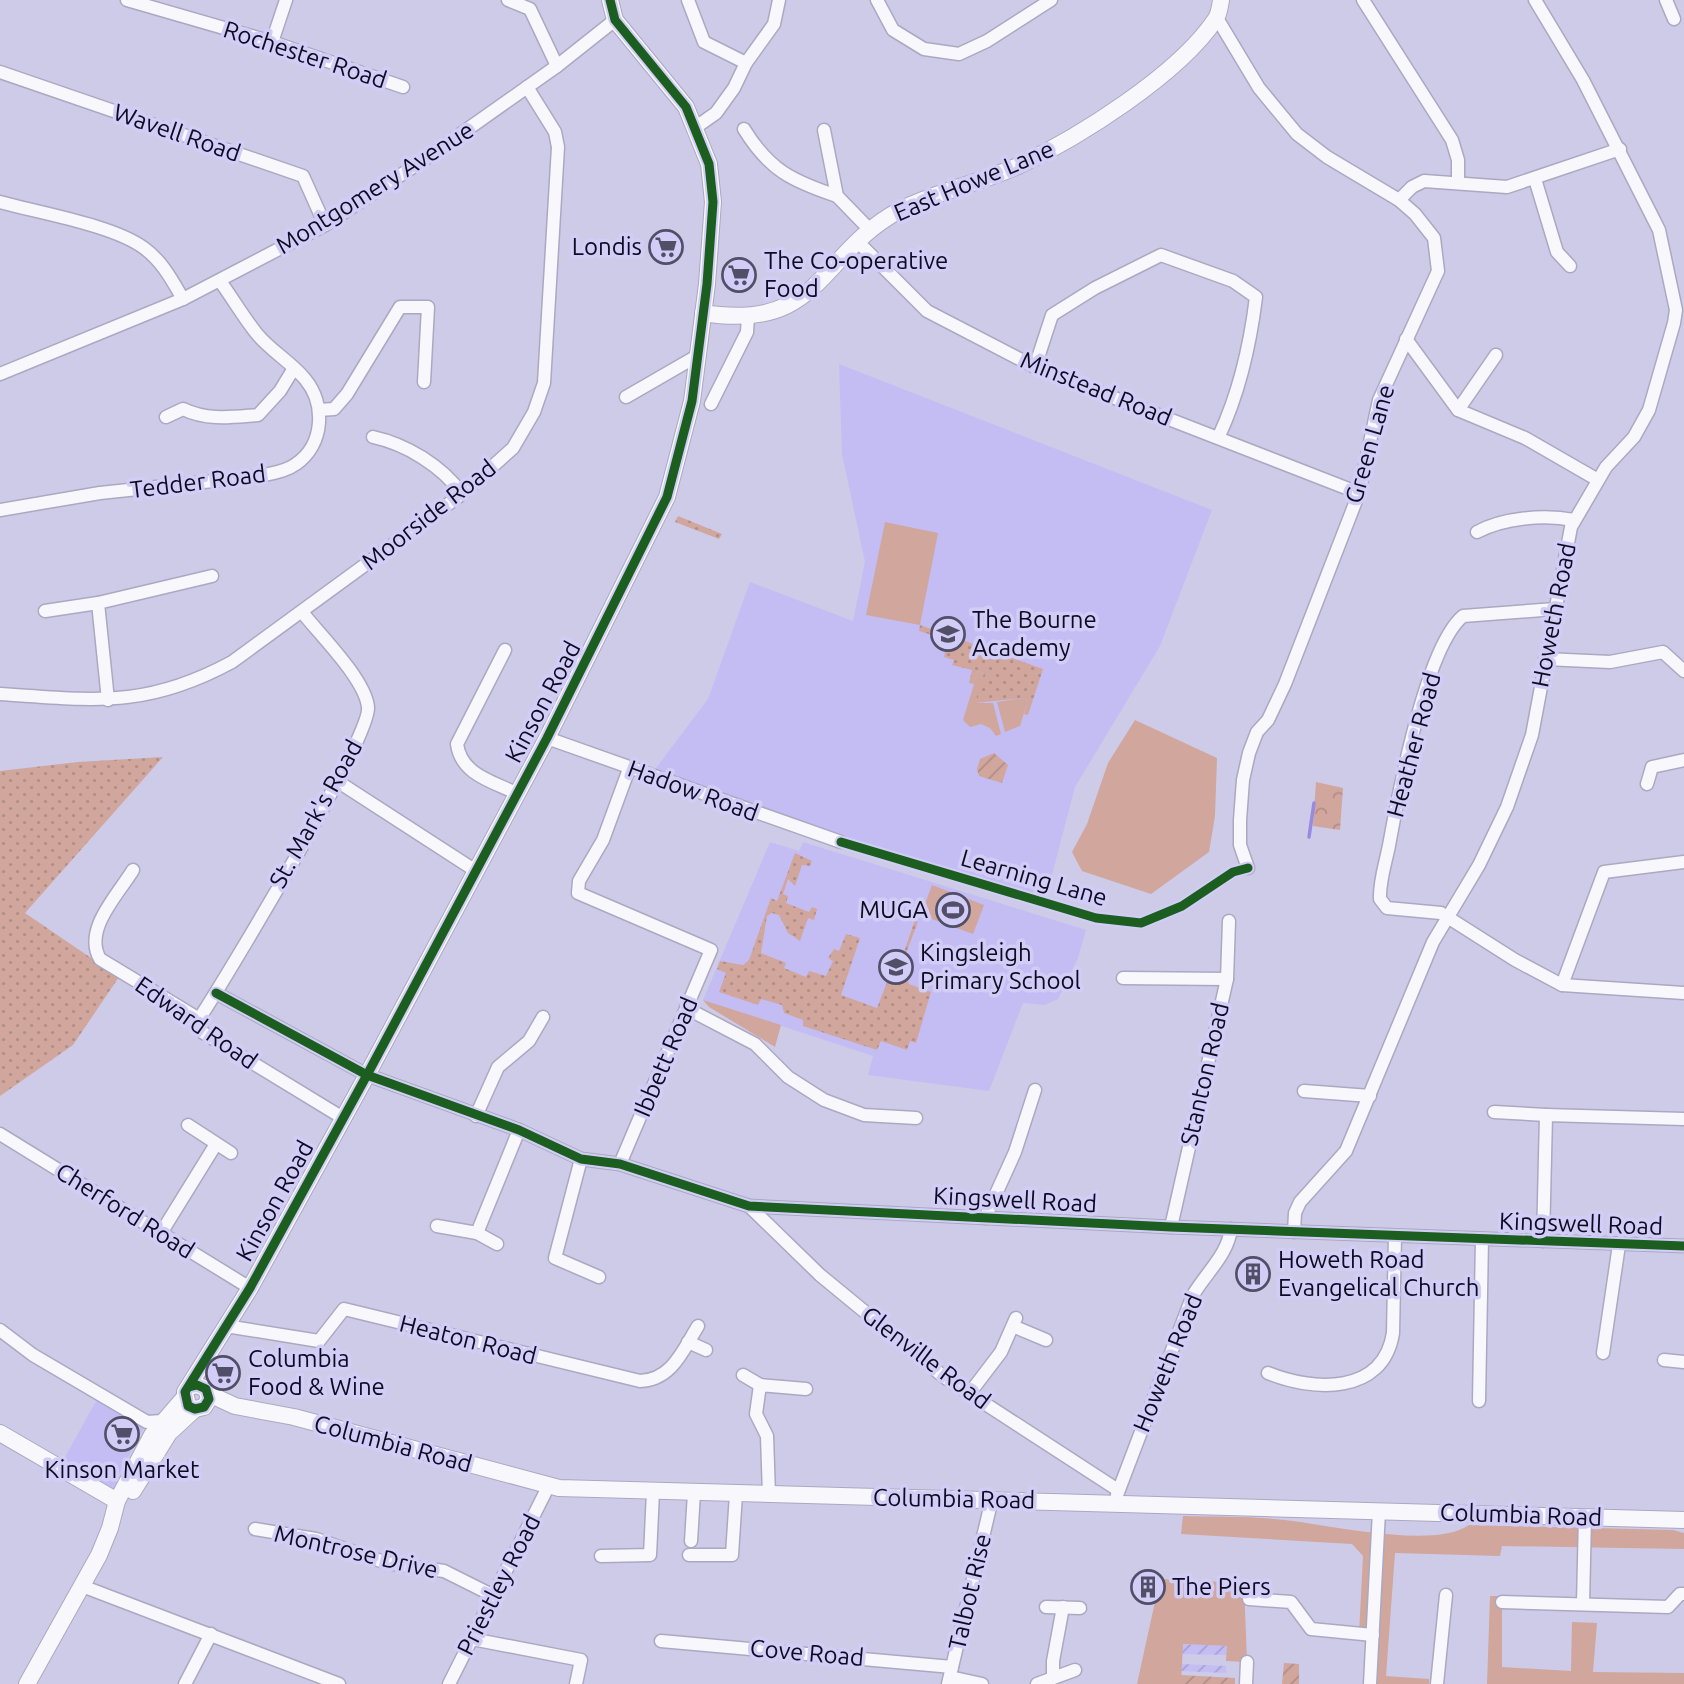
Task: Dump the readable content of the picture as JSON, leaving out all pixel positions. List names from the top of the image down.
{
  "streets": {
    "street": [
      "Rochester Road",
      "Wavell Road",
      "East Howe Lane",
      "Montgomery Avenue",
      "Minstead Road",
      "Green Lane",
      "Tedder Road",
      "Moorside Road",
      "Howeth Road",
      "Kinson Road",
      "Heather Road",
      "Hadow Road",
      "St. Mark's Road",
      "Edward Road",
      "Ibbett Road",
      "Stanton Road",
      "Kingswell Road",
      "Cherford Road",
      "Heaton Road",
      "Glenville Road",
      "Columbia Road",
      "Montrose Drive",
      "Priestley Road",
      "Talbot Rise",
      "Cove Road"
    ],
    "cycle path": ["Learning Lane"]
  },
  "crossings": [
    ["Wavell Road", "Montgomery Avenue"],
    ["East Howe Lane", "Minstead Road"],
    ["East Howe Lane", "Green Lane"],
    ["East Howe Lane", "Kinson Road"],
    ["Montgomery Avenue", "Moorside Road"],
    ["Montgomery Avenue", "Kinson Road"],
    ["Minstead Road", "Green Lane"],
    ["Moorside Road", "St. Mark's Road"],
    ["Howeth Road", "Heather Road"],
    ["Howeth Road", "Kingswell Road"],
    ["Howeth Road", "Glenville Road"],
    ["Howeth Road", "Columbia Road"],
    ["Kinson Road", "Hadow Road"],
    ["Kinson Road", "Edward Road"],
    ["Kinson Road", "Kingswell Road"],
    ["Kinson Road", "Cherford Road"],
    ["Kinson Road", "Heaton Road"],
    ["Kinson Road", "Columbia Road"],
    ["Hadow Road", "Ibbett Road"],
    ["St. Mark's Road", "Edward Road"],
    ["St. Mark's Road", "Kingswell Road"],
    ["Ibbett Road", "Kingswell Road"],
    ["Stanton Road", "Kingswell Road"],
    ["Kingswell Road", "Glenville Road"],
    ["Glenville Road", "Columbia Road"],
    ["Columbia Road", "Priestley Road"],
    ["Columbia Road", "Talbot Rise"],
    ["Montrose Drive", "Priestley Road"],
    ["Talbot Rise", "Cove Road"]
  ],
  "places": {
    "supermarket": [
      "Londis",
      "The Co-operative Food",
      "Columbia Food & Wine",
      "Kinson Market"
    ],
    "school or university": ["The Bourne Academy", "Kingsleigh Primary School"],
    "sports": ["MUGA"],
    "building": ["Howeth Road Evangelical Church", "The Piers"]
  }
}
